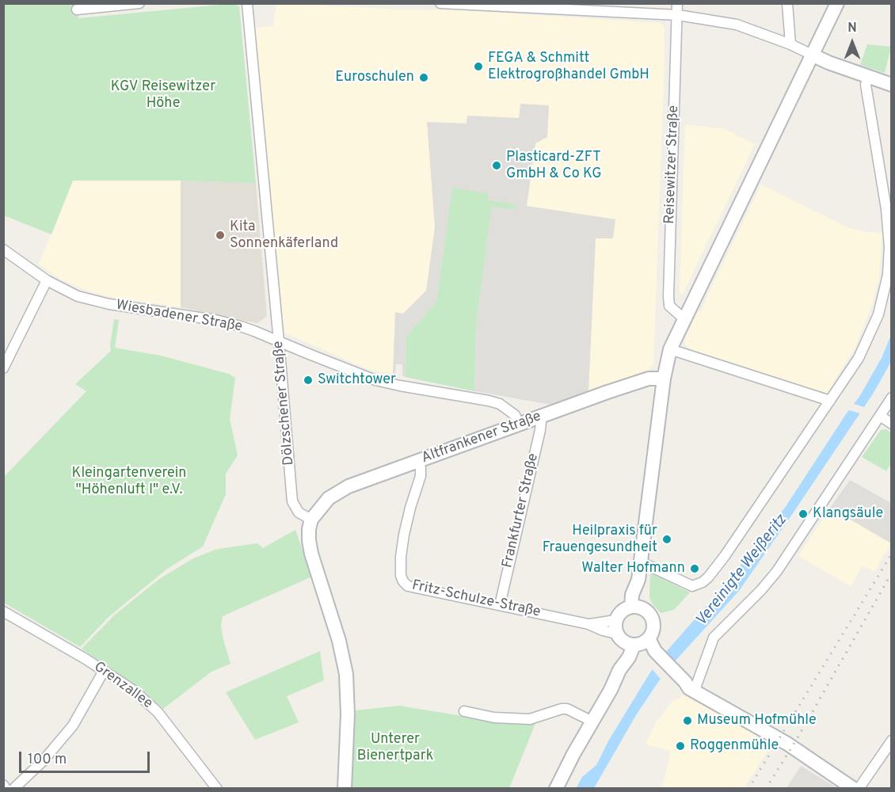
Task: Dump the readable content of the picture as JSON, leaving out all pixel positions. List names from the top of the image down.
{
  "streets": {
    "street": [
      "Reisewitzer Straße",
      "Wiesbadener Straße",
      "Dölzschener Straße",
      "Altfrankener Straße",
      "Frankfurter Straße",
      "Fritz-Schulze-Straße",
      "Grenzallee"
    ]
  },
  "crossings": [
    ["Wiesbadener Straße", "Dölzschener Straße"],
    ["Wiesbadener Straße", "Altfrankener Straße"],
    ["Dölzschener Straße", "Altfrankener Straße"],
    ["Altfrankener Straße", "Frankfurter Straße"],
    ["Altfrankener Straße", "Fritz-Schulze-Straße"],
    ["Frankfurter Straße", "Fritz-Schulze-Straße"]
  ],
  "water": ["Vereinigte Weißeritz"],
  "parks": ["KGV Reisewitzer Höhe", "Kleingartenverein \"Höhenluft I\" e.V.", "Unterer Bienertpark"],
  "places": [
    "FEGA & Schmitt Elektrogroßhandel GmbH",
    "Euroschulen",
    "Plasticard-ZFT GmbH & Co KG",
    "Kita Sonnenkäferland",
    "Switchtower",
    "Klangsäule",
    "Heilpraxis für Frauengesundheit",
    "Walter Hofmann",
    "Museum Hofmühle",
    "Roggenmühle"
  ],
  "scale_bar": "100 m",
  "north": "top"
}
